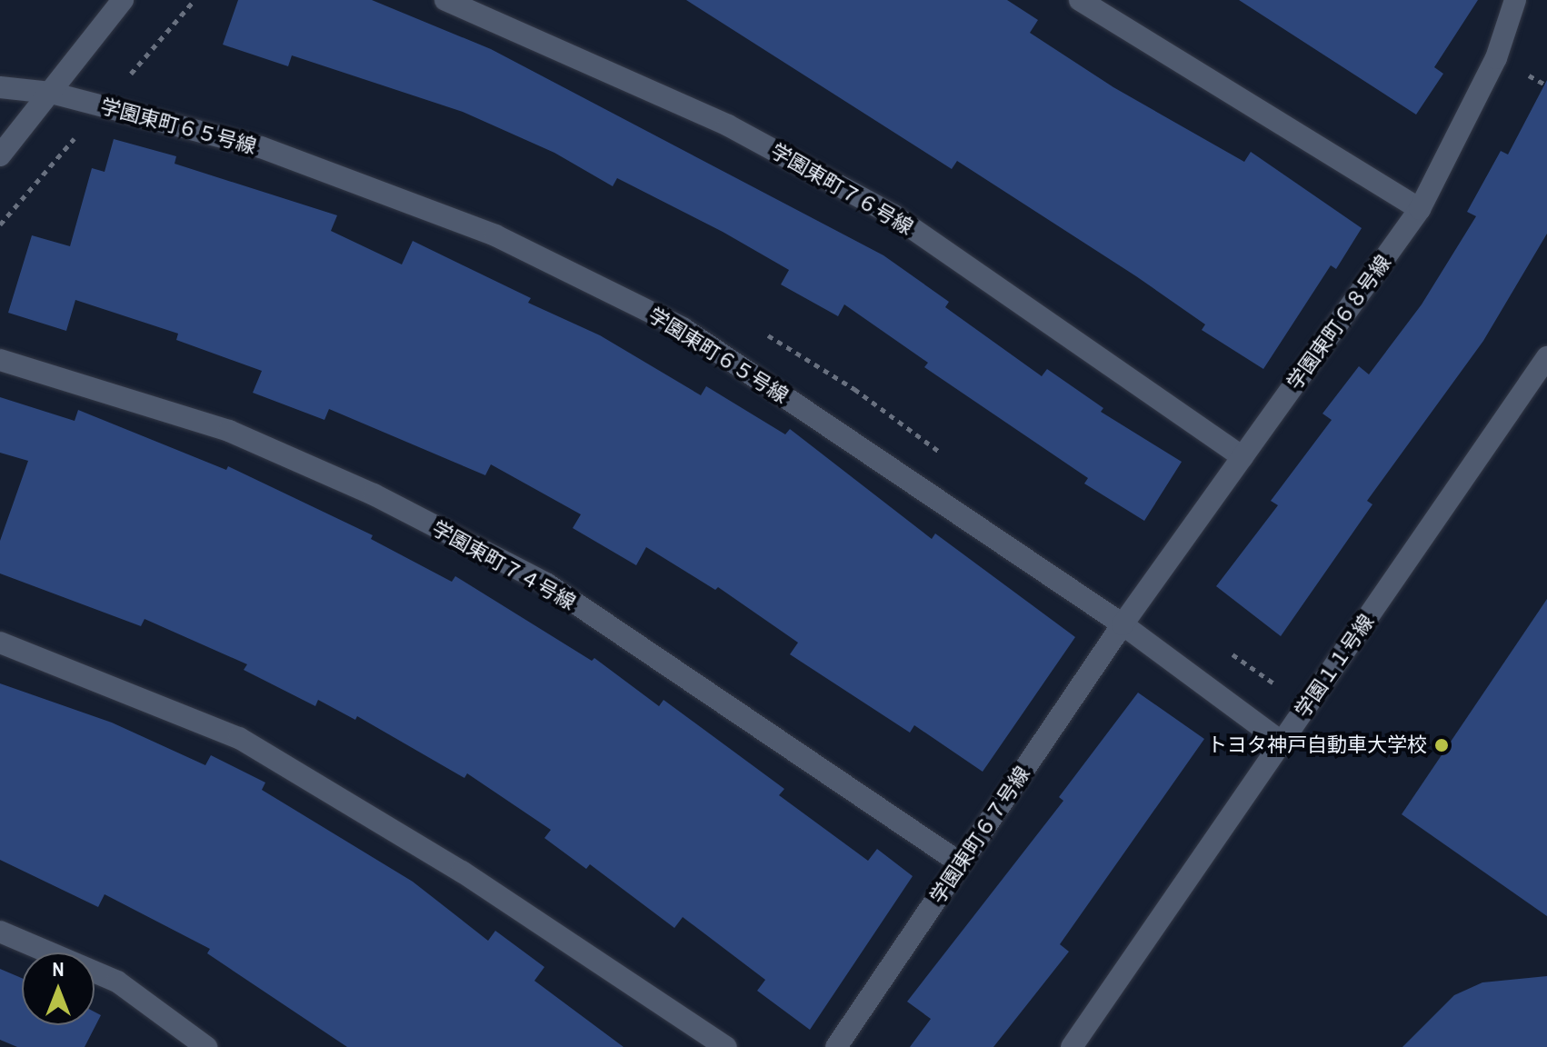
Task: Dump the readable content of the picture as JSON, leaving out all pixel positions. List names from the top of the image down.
{
  "streets": {
    "street": [
      "学園東町６５号線",
      "学園東町７６号線",
      "学園東町６８号線",
      "学園東町７４号線",
      "学園１１号線",
      "学園東町６７号線"
    ]
  },
  "crossings": [
    ["学園東町６５号線", "学園東町６８号線"],
    ["学園東町６５号線", "学園１１号線"],
    ["学園東町６５号線", "学園東町６７号線"],
    ["学園東町７６号線", "学園東町６８号線"],
    ["学園東町６８号線", "学園東町６７号線"],
    ["学園東町７４号線", "学園東町６７号線"]
  ],
  "places": ["トヨタ神戸自動車大学校"],
  "north": "top"
}
